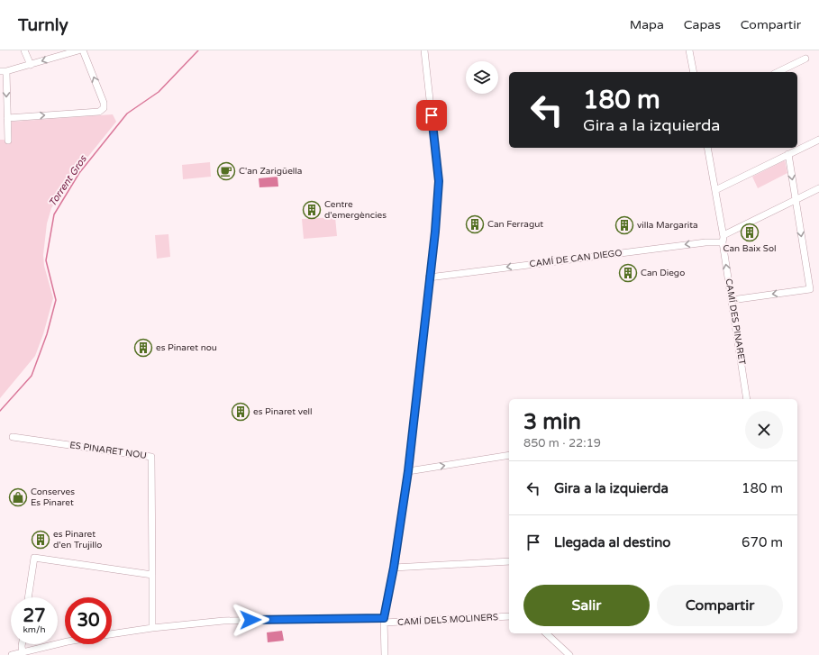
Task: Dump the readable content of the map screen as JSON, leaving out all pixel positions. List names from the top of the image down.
{
  "streets": {
    "street": [
      "CAMÍ DE CAN DIEGO",
      "CAMÍ DES PINARET",
      "ES PINARET NOU",
      "CAMÍ DELS MOLINERS"
    ]
  },
  "crossings": [
    ["CAMÍ DE CAN DIEGO", "CAMÍ DES PINARET"]
  ],
  "one_way": ["CAMÍ DE CAN DIEGO"],
  "water": ["Torrent Gros"],
  "places": {
    "cafe": ["C'an Zarigüella"],
    "building": [
      "Centre d'emergències",
      "Can Ferragut",
      "villa Margarita",
      "Can Baix Sol",
      "Can Diego",
      "es Pinaret nou",
      "es Pinaret vell",
      "es Pinaret d'en Trujillo"
    ],
    "shop": ["Conserves Es Pinaret"]
  },
  "page": {
    "header": "Turnly",
    "nav": ["Mapa", "Capas", "Compartir"],
    "turn": ["180 m", "Gira a la izquierda"],
    "heading": ["3 min", "850 m · 22:19"],
    "list": [
      {
        "name": "Gira a la izquierda",
        "value": "180 m"
      },
      {
        "name": "Llegada al destino",
        "value": "670 m"
      }
    ],
    "buttons": ["Salir", "Compartir"],
    "speed": "27 km/h",
    "limit": "30"
  }
}
